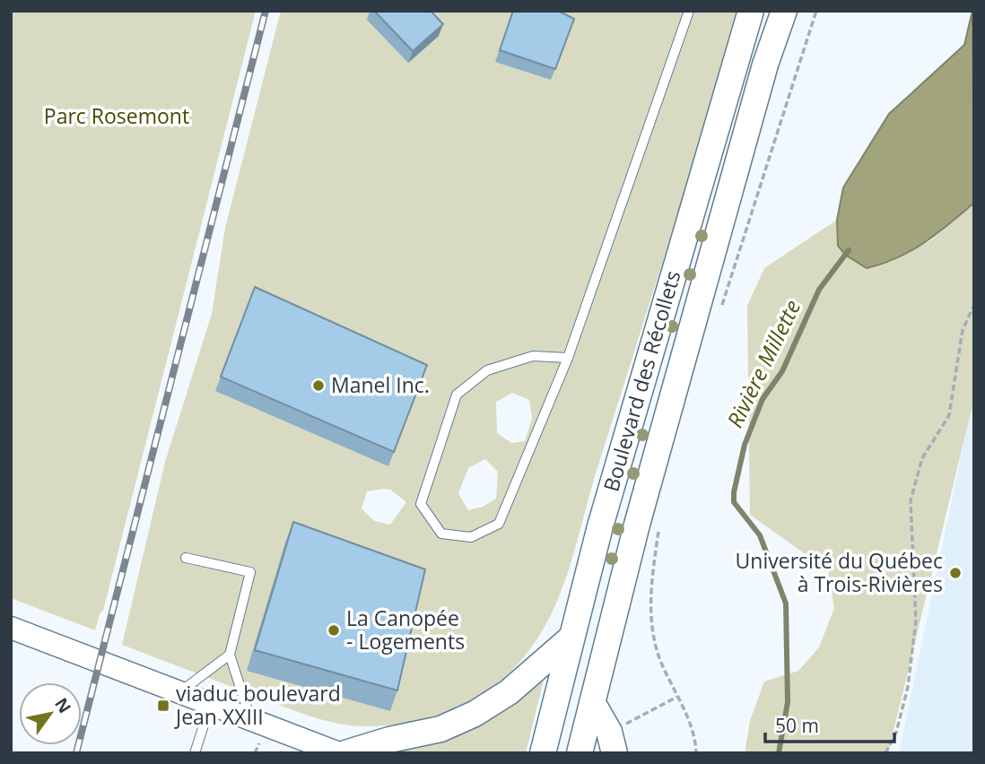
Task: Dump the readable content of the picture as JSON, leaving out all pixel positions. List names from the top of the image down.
{
  "streets": {
    "main road": ["Boulevard des Récollets"]
  },
  "water": ["Rivière Millette"],
  "parks": ["Parc Rosemont"],
  "places": {
    "other": ["Manel Inc.", "Université du Québec à Trois-Rivières", "La Canopée - Logements"],
    "transit": ["viaduc boulevard Jean XXIII"]
  },
  "scale_bar": "50 m",
  "north": "top right"
}
